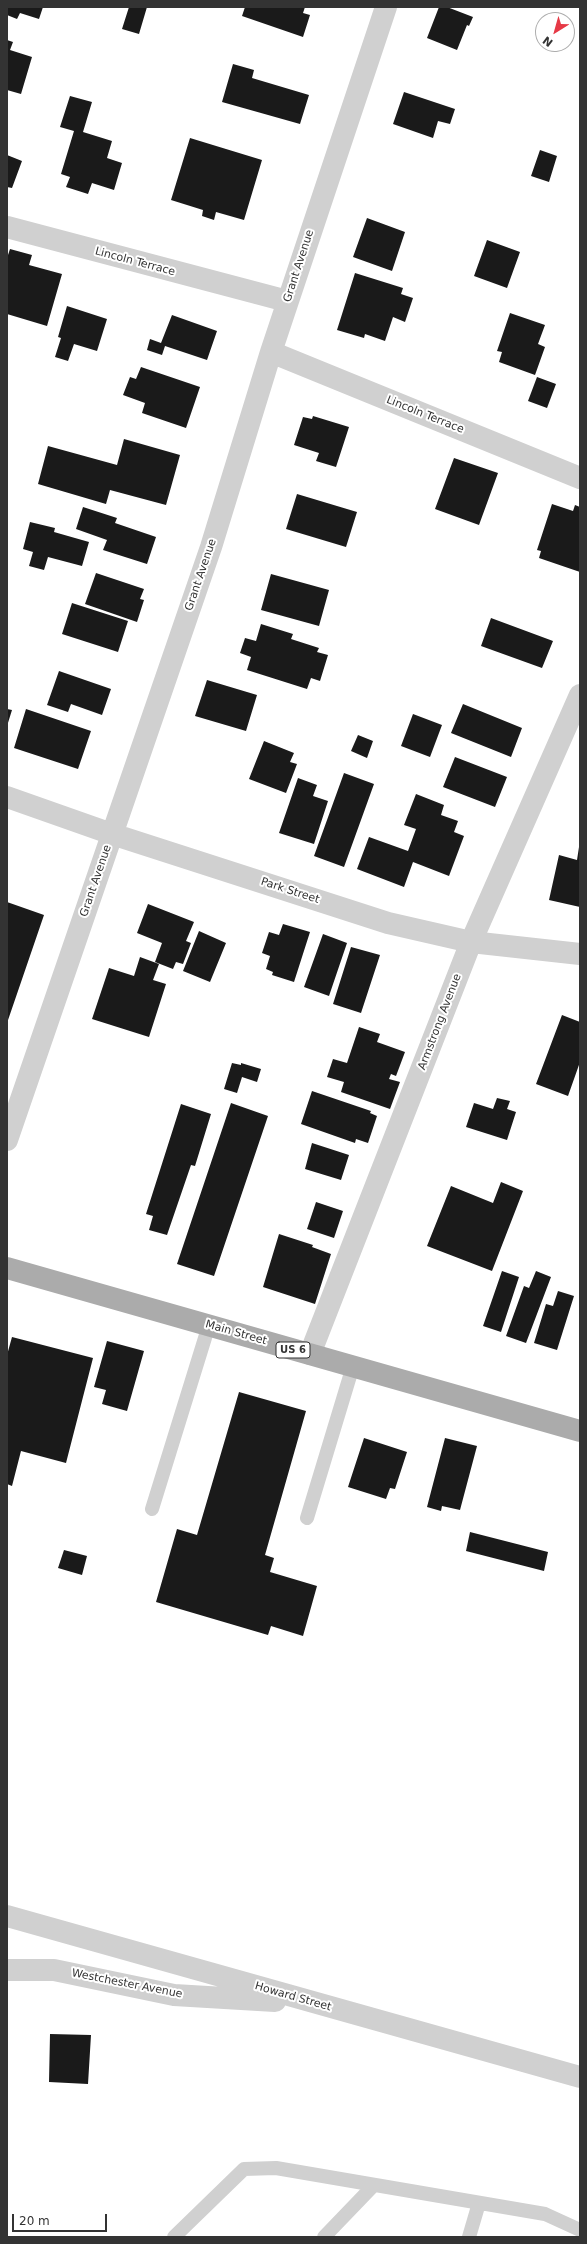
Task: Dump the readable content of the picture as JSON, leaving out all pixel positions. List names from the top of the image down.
{
  "streets": {
    "main road": ["Main Street", "US 6"],
    "street": [
      "Lincoln Terrace",
      "Grant Avenue",
      "Park Street",
      "Armstrong Avenue",
      "Westchester Avenue",
      "Howard Street"
    ]
  },
  "crossings": [
    ["Lincoln Terrace", "Grant Avenue"],
    ["Grant Avenue", "Park Street"],
    ["Park Street", "Armstrong Avenue"],
    ["Armstrong Avenue", "Main Street"],
    ["Westchester Avenue", "Howard Street"]
  ],
  "scale_bar": "20 m",
  "north": "bottom left"
}
